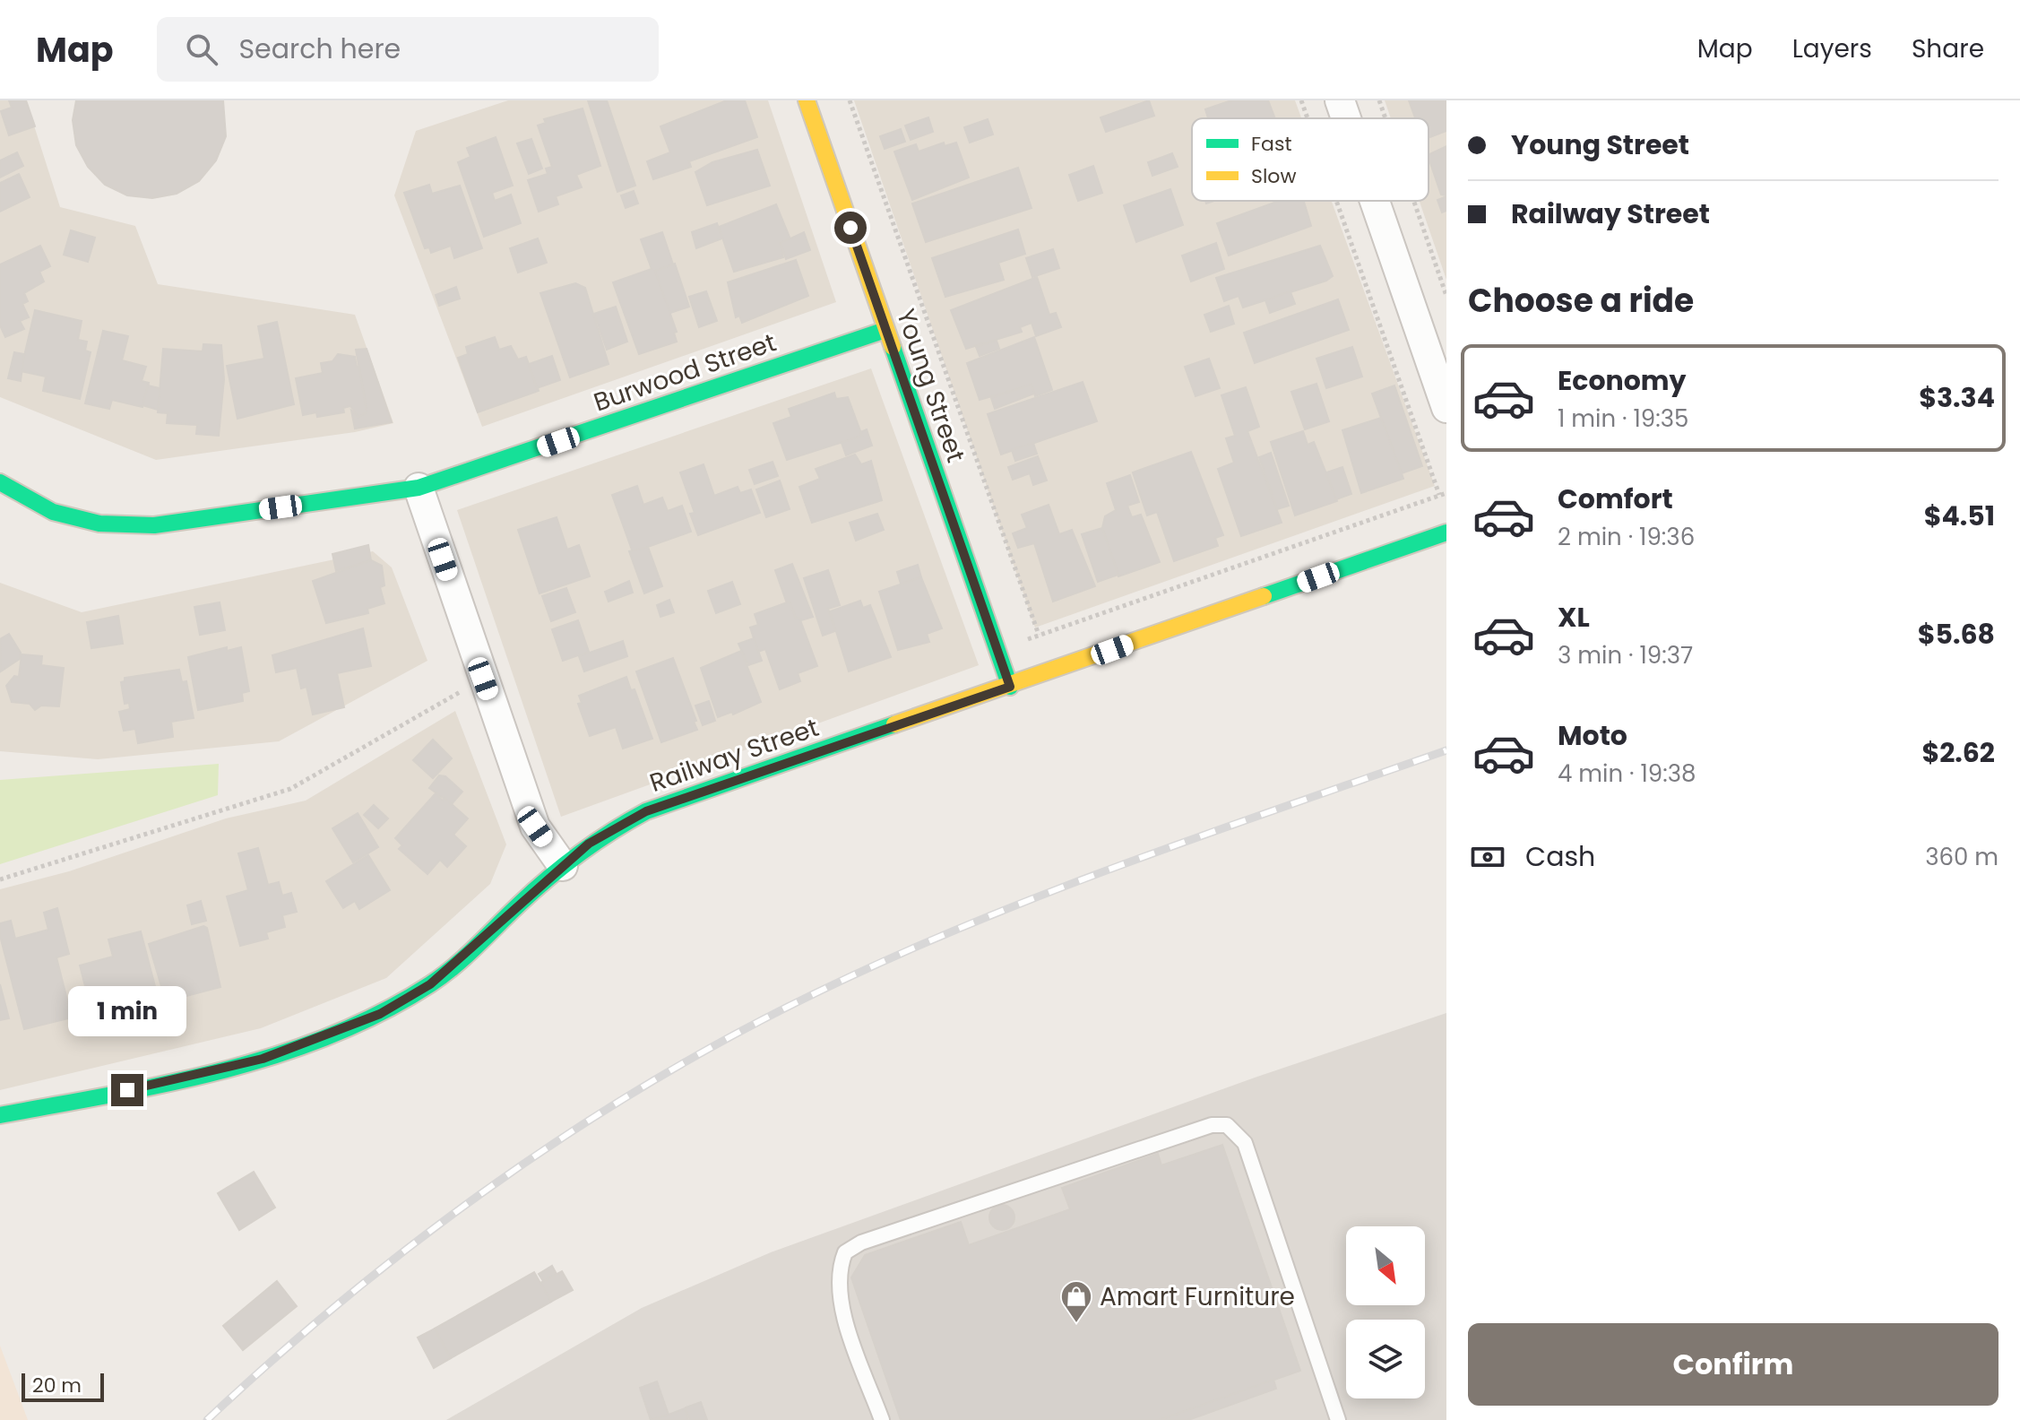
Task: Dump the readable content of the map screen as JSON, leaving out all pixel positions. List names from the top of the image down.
{
  "streets": {
    "street": ["Burwood Street", "Young Street", "Railway Street"]
  },
  "crossings": [
    ["Burwood Street", "Young Street"],
    ["Young Street", "Railway Street"]
  ],
  "places": {
    "shop": ["Amart Furniture"]
  },
  "legend": ["Fast", "Slow"],
  "scale_bar": "20 m",
  "north": "bottom right",
  "page": {
    "header": "Map",
    "search": "Search here",
    "nav": ["Map", "Layers", "Share"],
    "banner": ["Young Street", "Railway Street"],
    "heading": "Choose a ride",
    "list": [
      {
        "name": "Economy",
        "note": "1 min · 19:35",
        "value": "$3.34"
      },
      {
        "name": "Comfort",
        "note": "2 min · 19:36",
        "value": "$4.51"
      },
      {
        "name": "XL",
        "note": "3 min · 19:37",
        "value": "$5.68"
      },
      {
        "name": "Moto",
        "note": "4 min · 19:38",
        "value": "$2.62"
      }
    ],
    "pay": ["Cash", "360 m"],
    "bubble": "1 min",
    "buttons": "Confirm",
    "scale": "20 m"
  }
}
